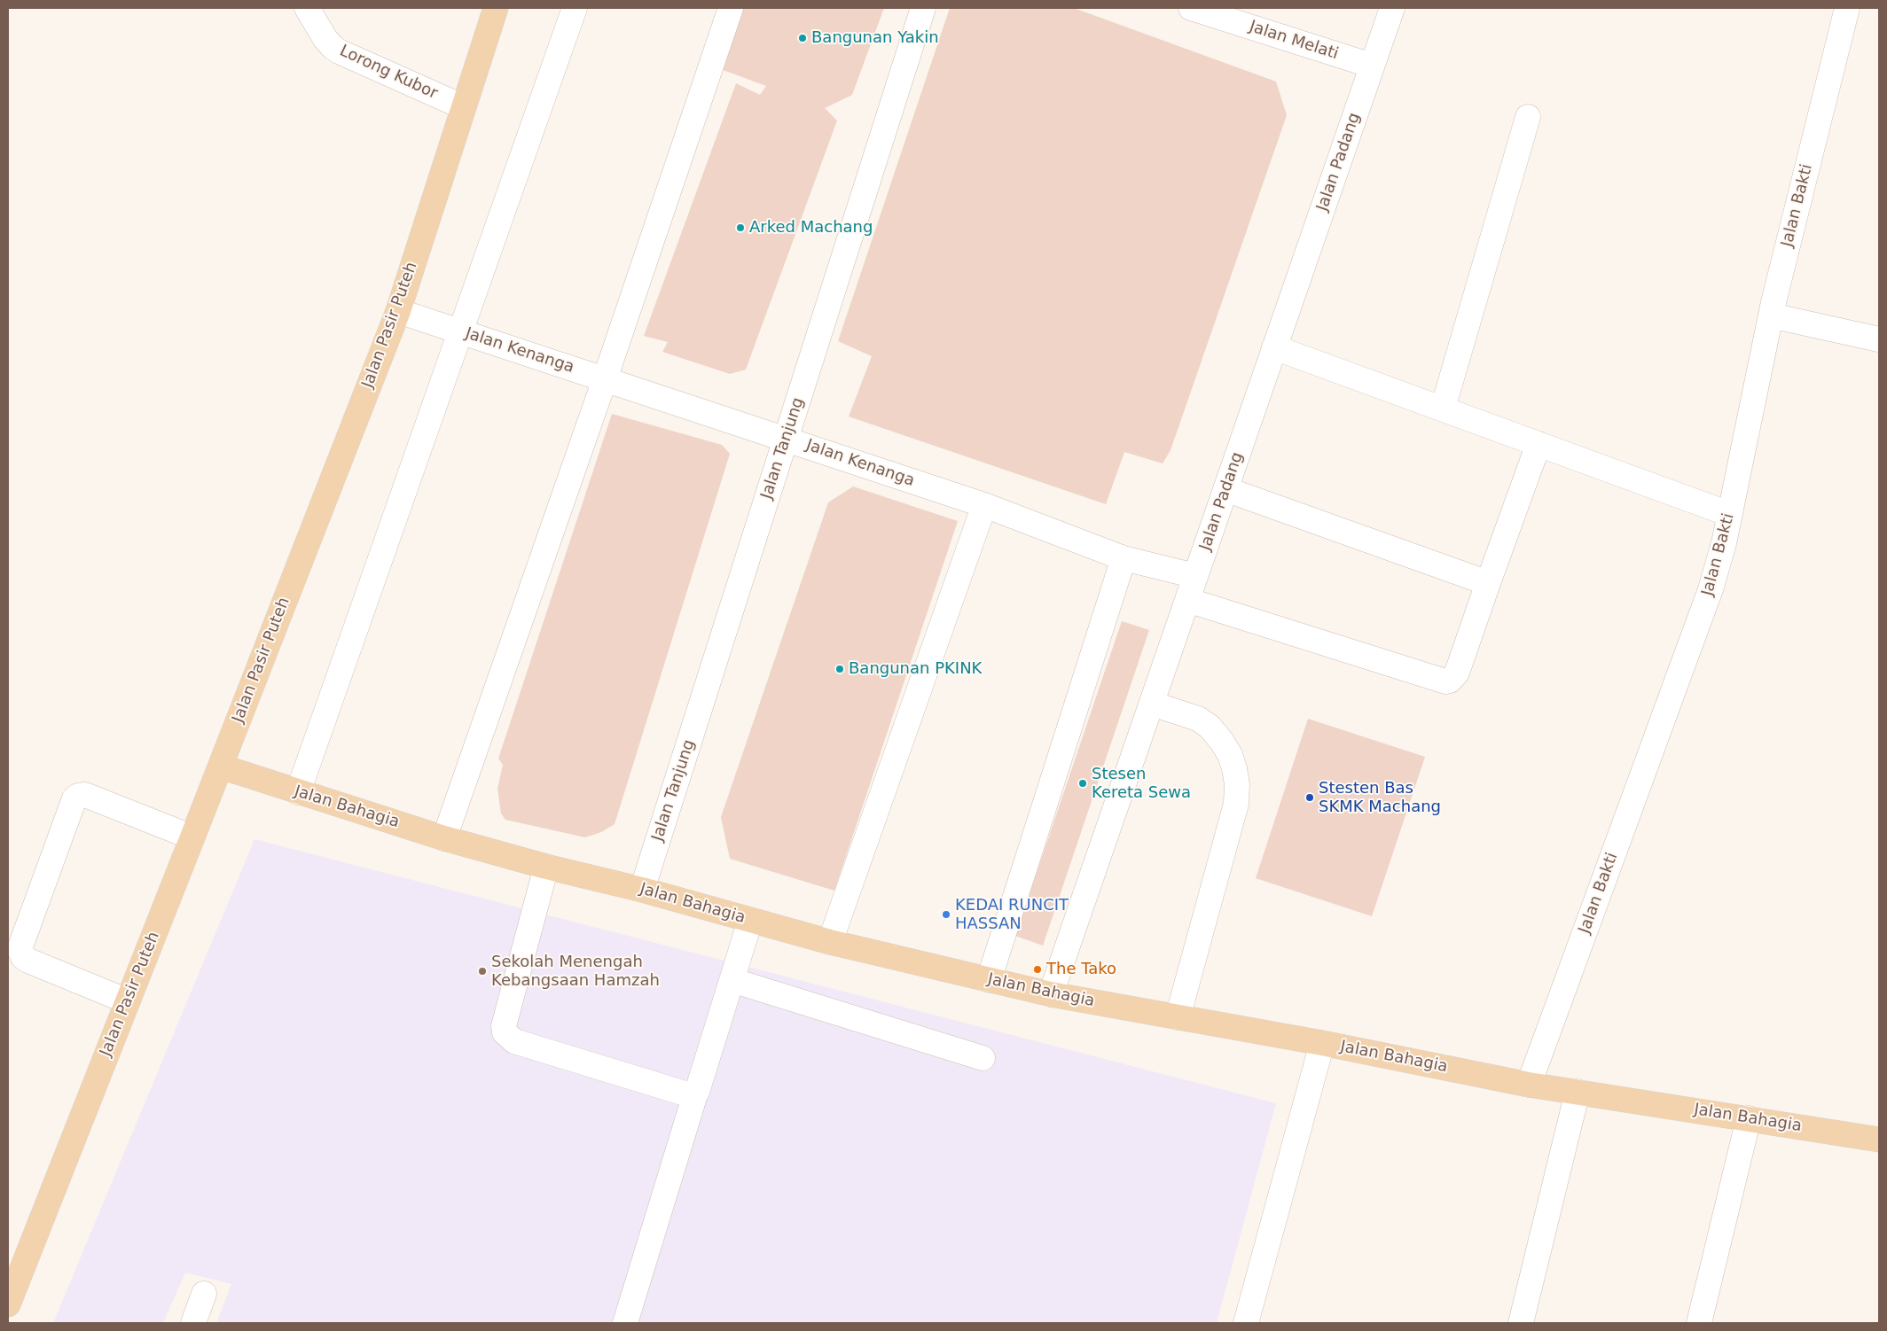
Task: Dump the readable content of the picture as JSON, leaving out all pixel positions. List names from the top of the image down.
{
  "streets": {
    "main road": ["Jalan Pasir Puteh", "Jalan Bahagia"],
    "street": [
      "Jalan Melati",
      "Lorong Kubor",
      "Jalan Padang",
      "Jalan Bakti",
      "Jalan Kenanga",
      "Jalan Tanjung"
    ]
  },
  "crossings": [
    ["Jalan Melati", "Jalan Padang"],
    ["Lorong Kubor", "Jalan Pasir Puteh"],
    ["Jalan Padang", "Jalan Kenanga"],
    ["Jalan Padang", "Jalan Bahagia"],
    ["Jalan Bakti", "Jalan Bahagia"],
    ["Jalan Pasir Puteh", "Jalan Kenanga"],
    ["Jalan Pasir Puteh", "Jalan Bahagia"],
    ["Jalan Kenanga", "Jalan Tanjung"],
    ["Jalan Tanjung", "Jalan Bahagia"]
  ],
  "places": [
    "Bangunan Yakin",
    "Arked Machang",
    "Bangunan PKINK",
    "Stesen Kereta Sewa",
    "Stesten Bas SKMK Machang",
    "KEDAI RUNCIT HASSAN",
    "The Tako",
    "Sekolah Menengah Kebangsaan Hamzah"
  ]
}
